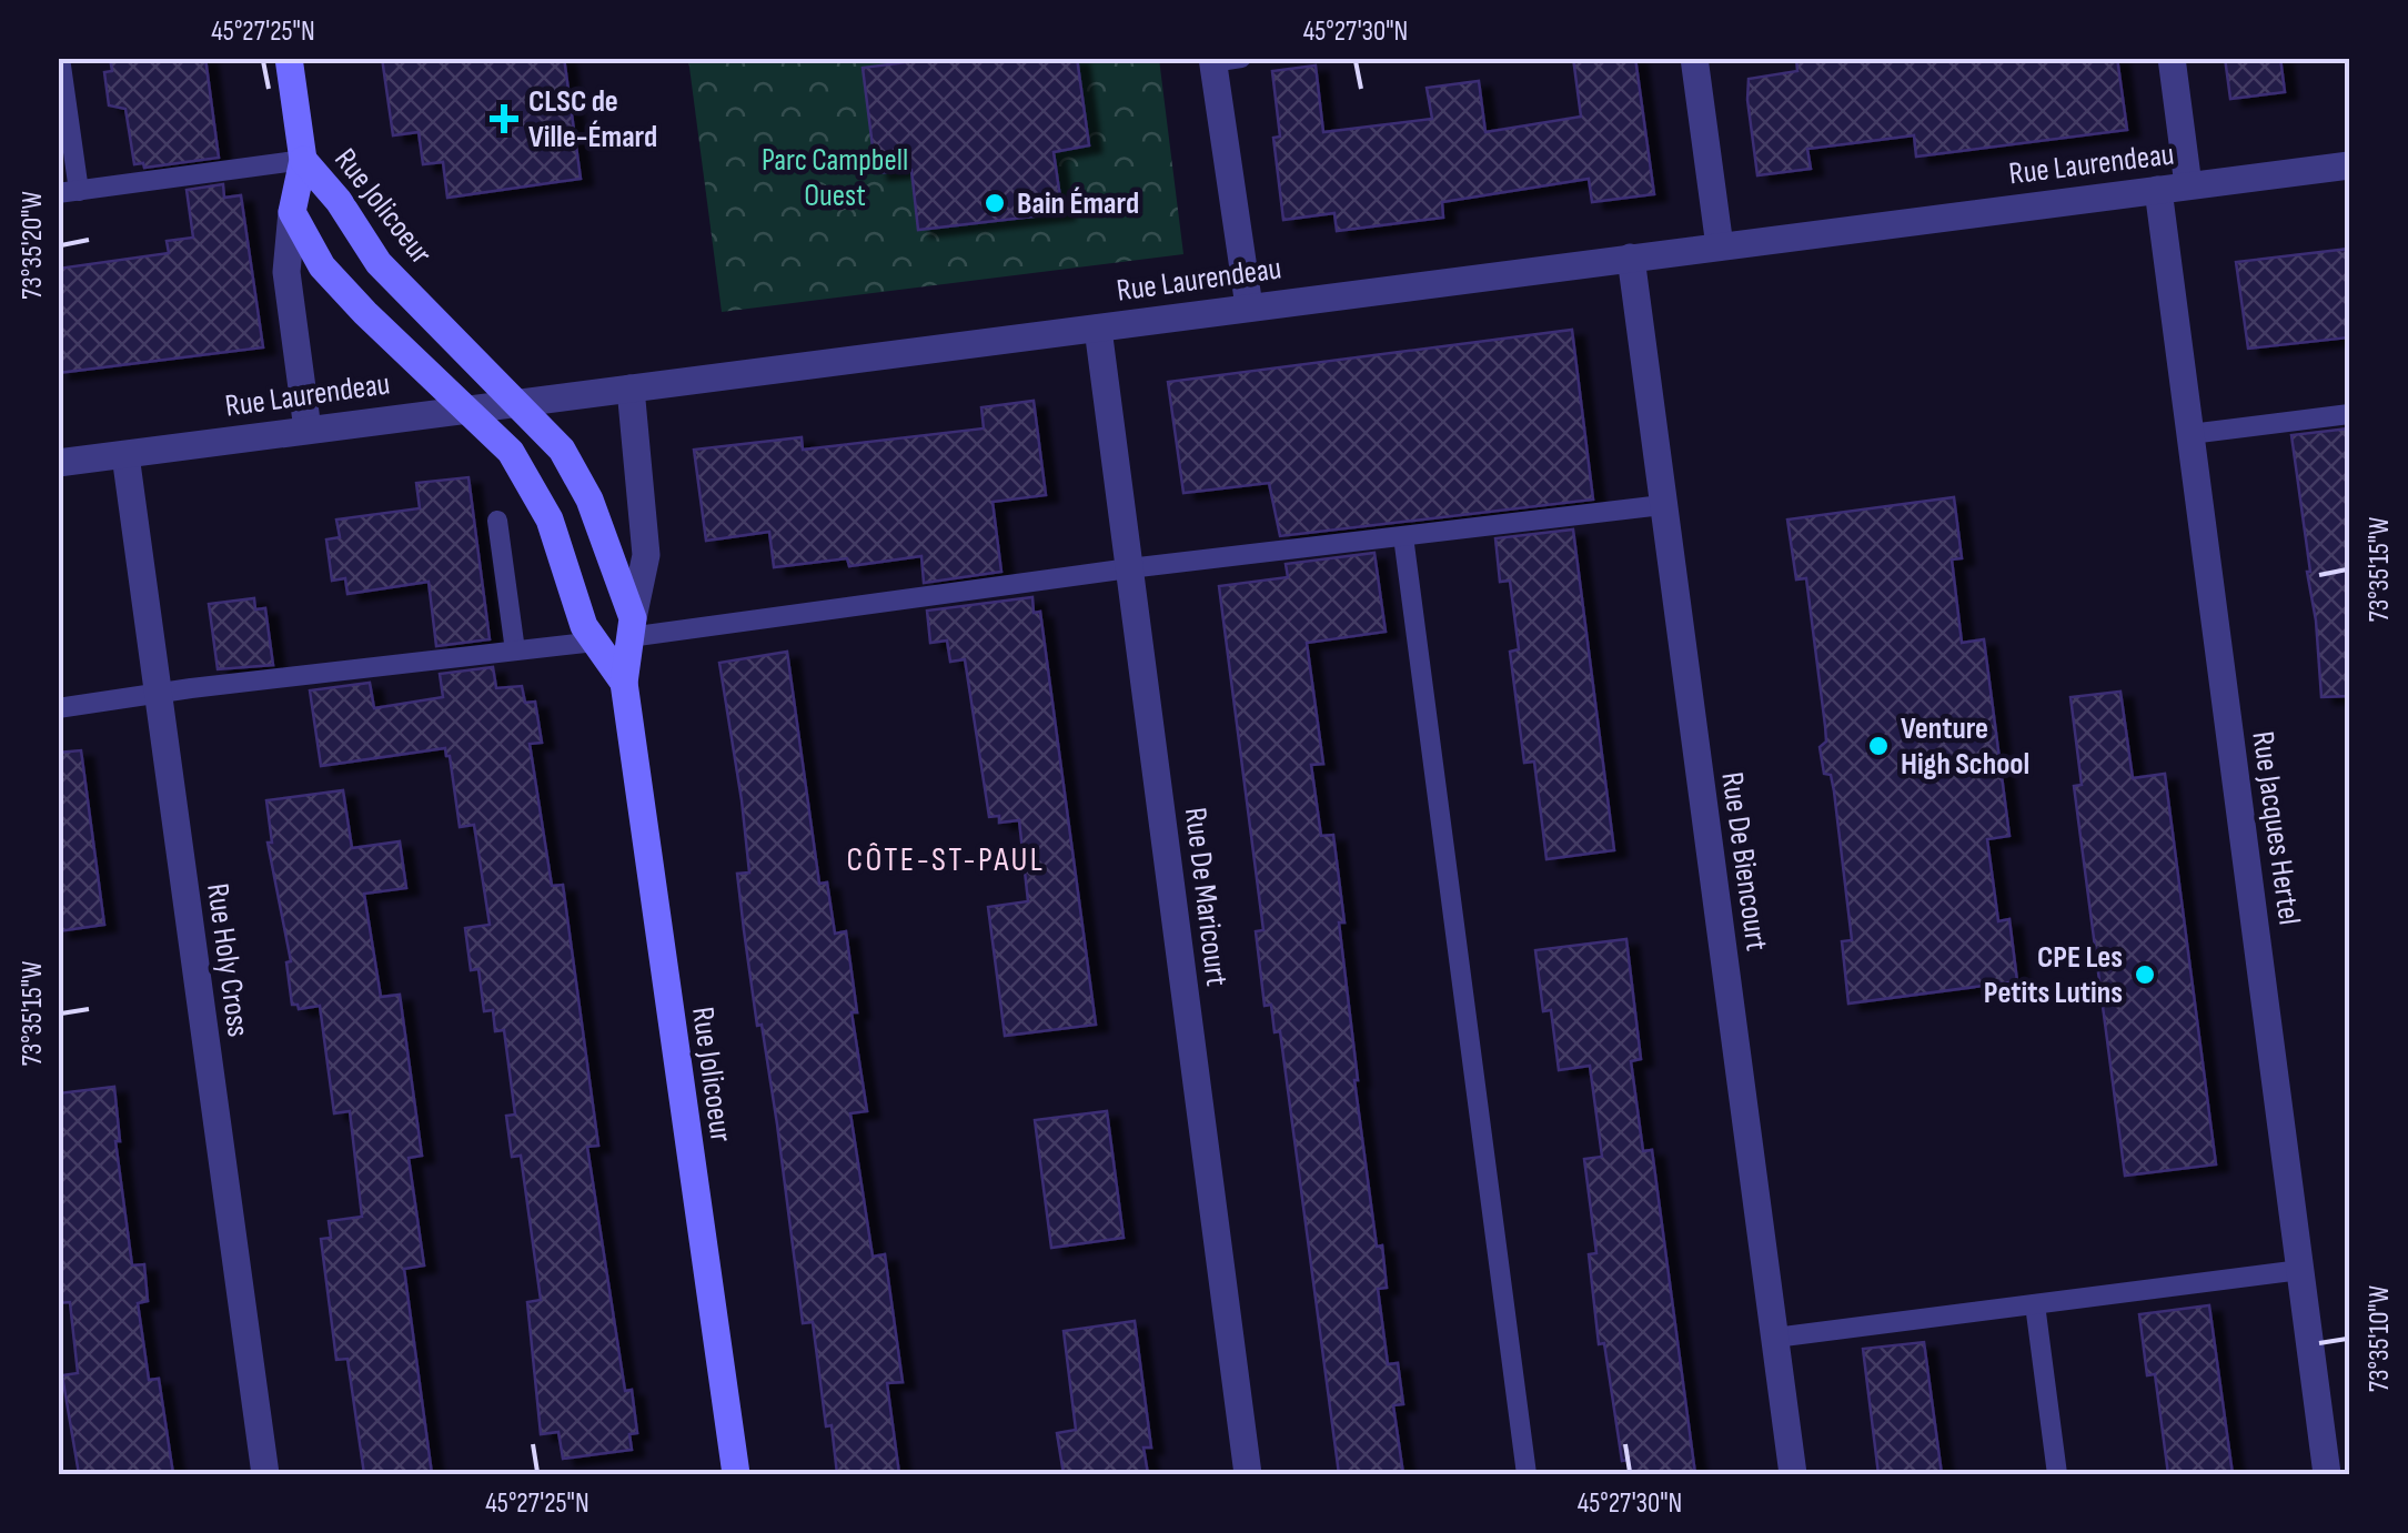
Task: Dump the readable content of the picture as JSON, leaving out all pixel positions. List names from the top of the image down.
{
  "streets": {
    "street": [
      "Rue Laurendeau",
      "Rue Jolicoeur",
      "Rue Jacques Hertel",
      "Rue De Biencourt",
      "Rue De Maricourt",
      "Rue Holy Cross"
    ]
  },
  "crossings": [
    ["Rue Laurendeau", "Rue Jolicoeur"],
    ["Rue Laurendeau", "Rue Jacques Hertel"],
    ["Rue Laurendeau", "Rue De Biencourt"],
    ["Rue Laurendeau", "Rue De Maricourt"],
    ["Rue Laurendeau", "Rue Holy Cross"]
  ],
  "districts": ["CÔTE-ST-PAUL"],
  "parks": ["Parc Campbell Ouest"],
  "places": {
    "health": ["CLSC de Ville-Émard"],
    "other": ["Bain Émard", "Venture High School", "CPE Les Petits Lutins"]
  },
  "coordinates": [
    "45°27'25\"N",
    "45°27'30\"N",
    "73°35'20\"W",
    "73°35'15\"W",
    "73°35'10\"W"
  ]
}
